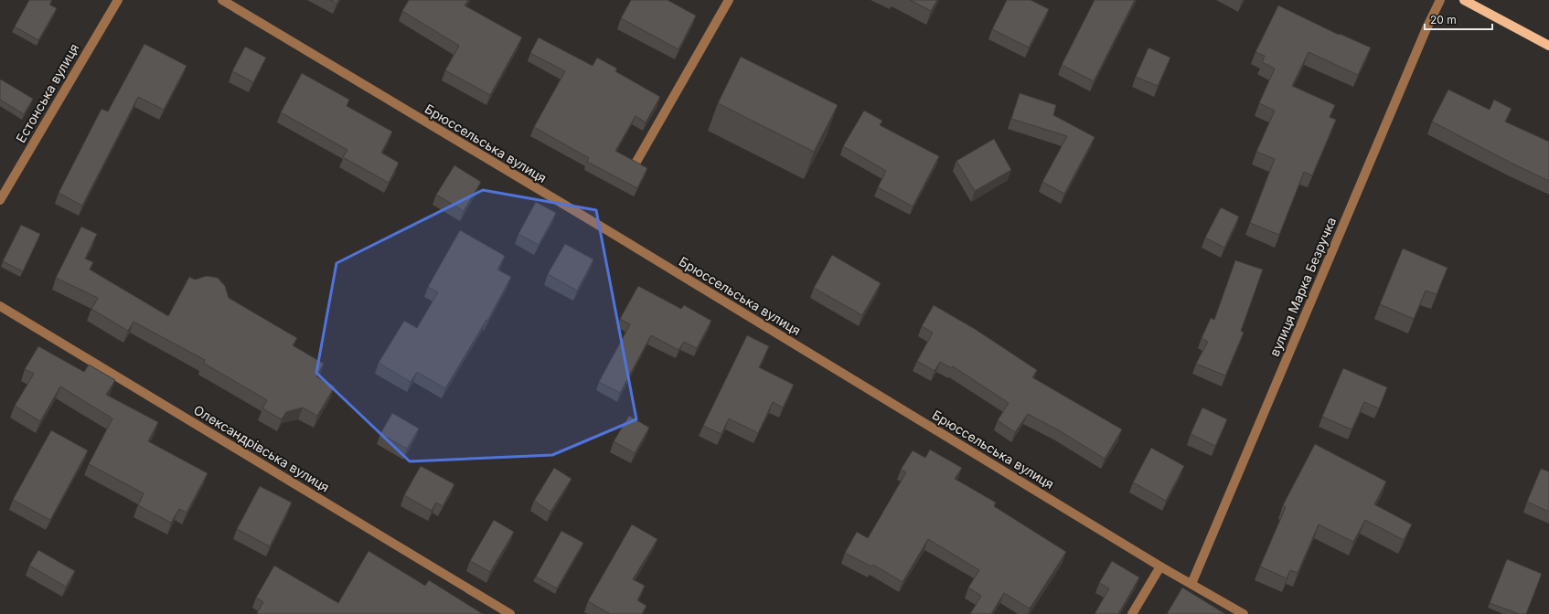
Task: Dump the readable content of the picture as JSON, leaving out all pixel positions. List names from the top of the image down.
{
  "streets": {
    "street": [
      "Естонська вулиця",
      "Брюссельська вулиця",
      "вулиця Марка Безручка",
      "Олександрівська вулиця"
    ]
  },
  "crossings": [
    ["Брюссельська вулиця", "вулиця Марка Безручка"]
  ],
  "scale_bar": "20 m"
}
